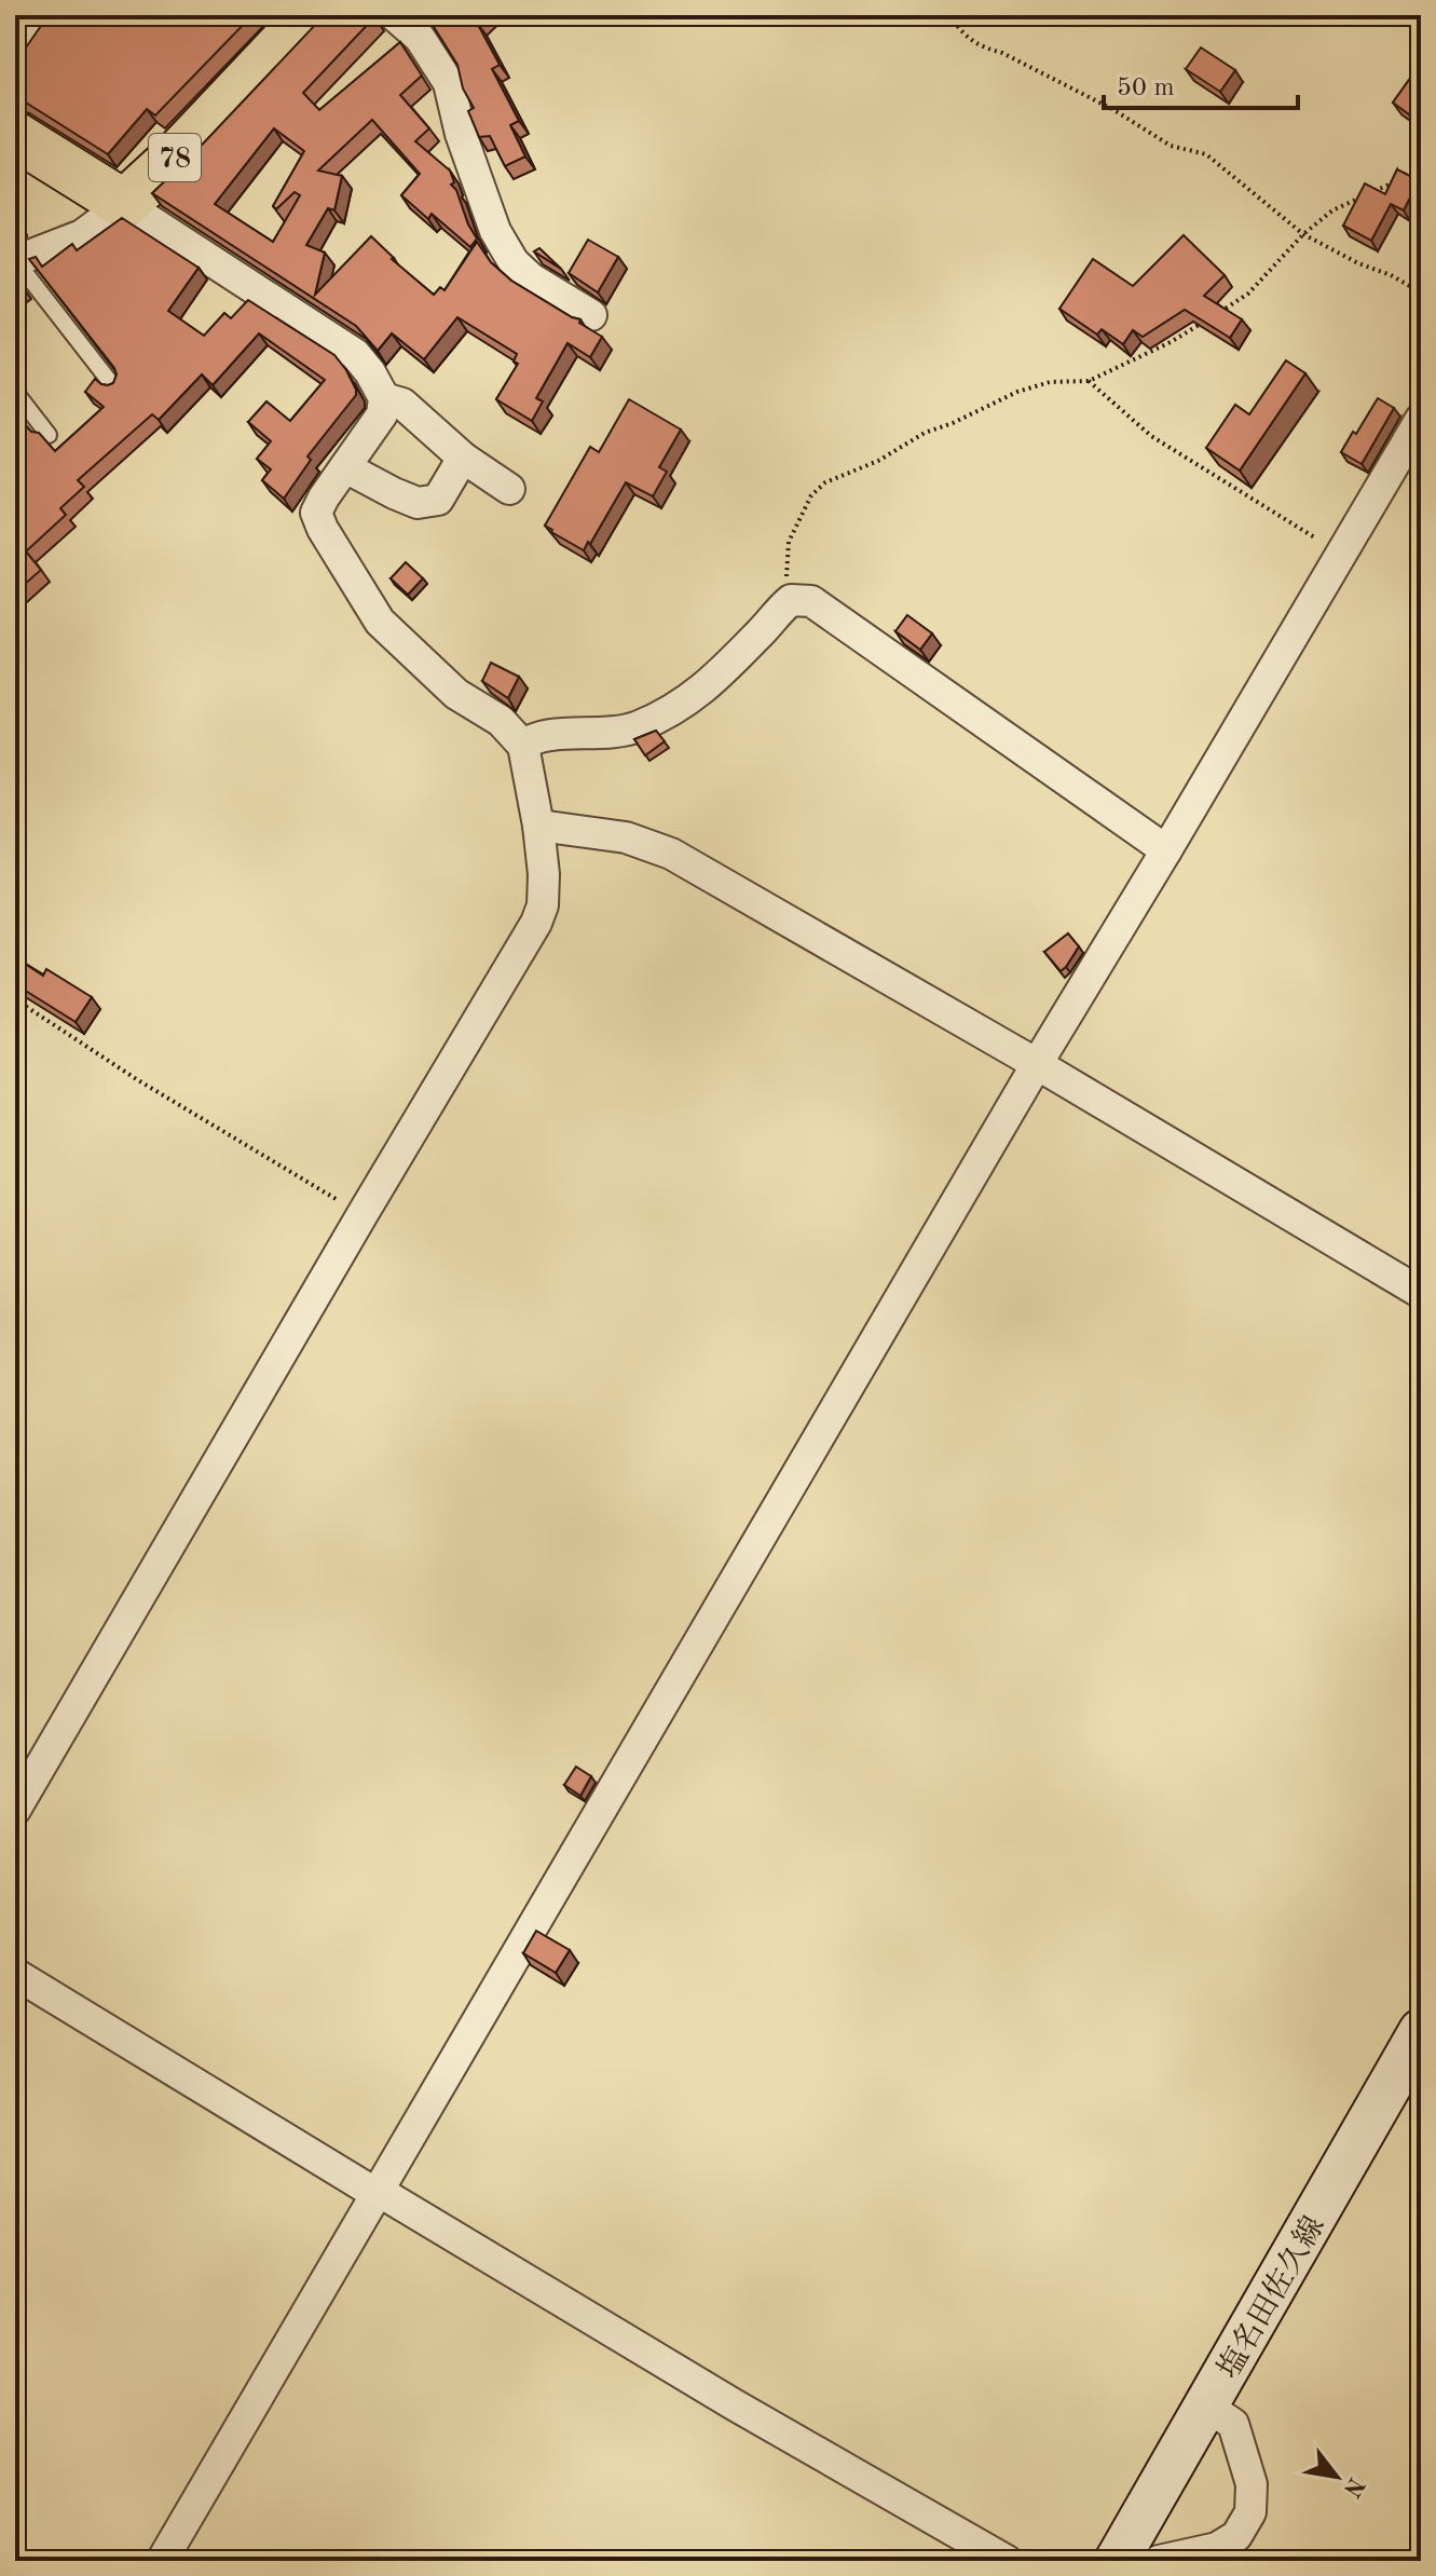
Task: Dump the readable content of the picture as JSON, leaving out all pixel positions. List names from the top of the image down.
{
  "streets": {
    "main road": ["78", "塩名田佐久線"]
  },
  "scale_bar": "50 m",
  "north": "bottom right"
}
